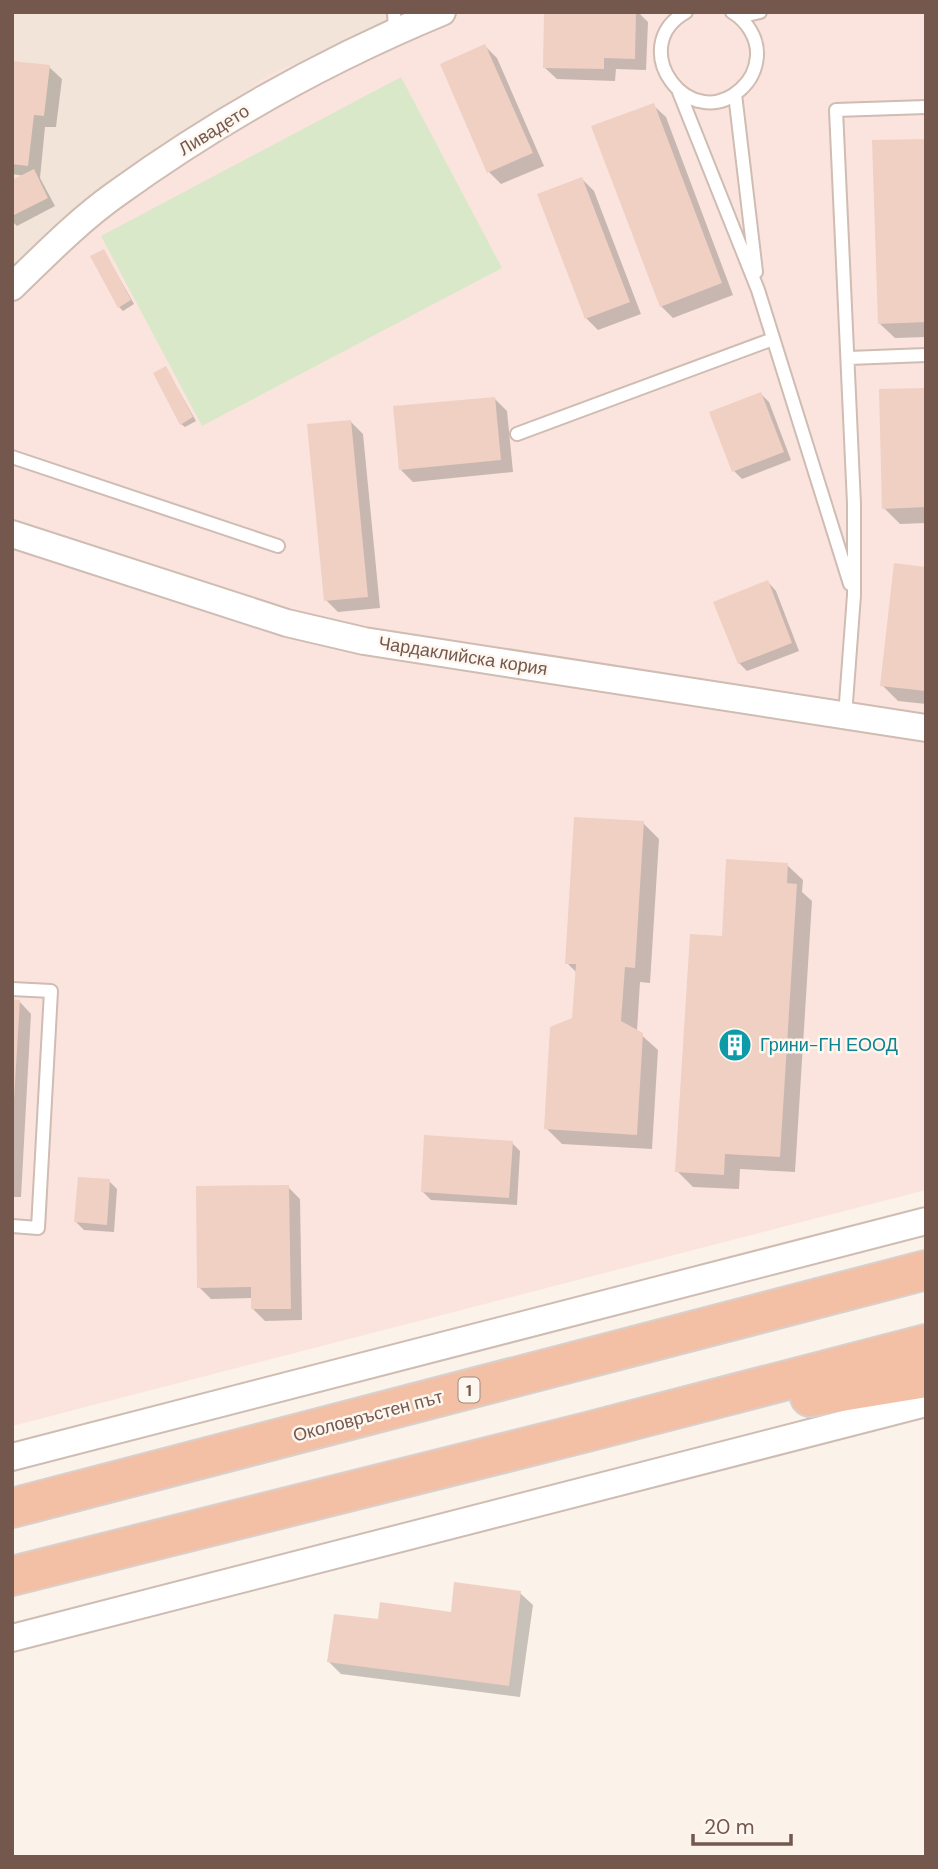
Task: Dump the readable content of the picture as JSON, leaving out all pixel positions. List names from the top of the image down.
{
  "streets": {
    "highway": ["1", "Околовръстен път"],
    "street": ["Ливадето", "Чардаклийска кория"]
  },
  "places": {
    "building": ["Грини-ГН ЕООД"]
  },
  "scale_bar": "20 m"
}
